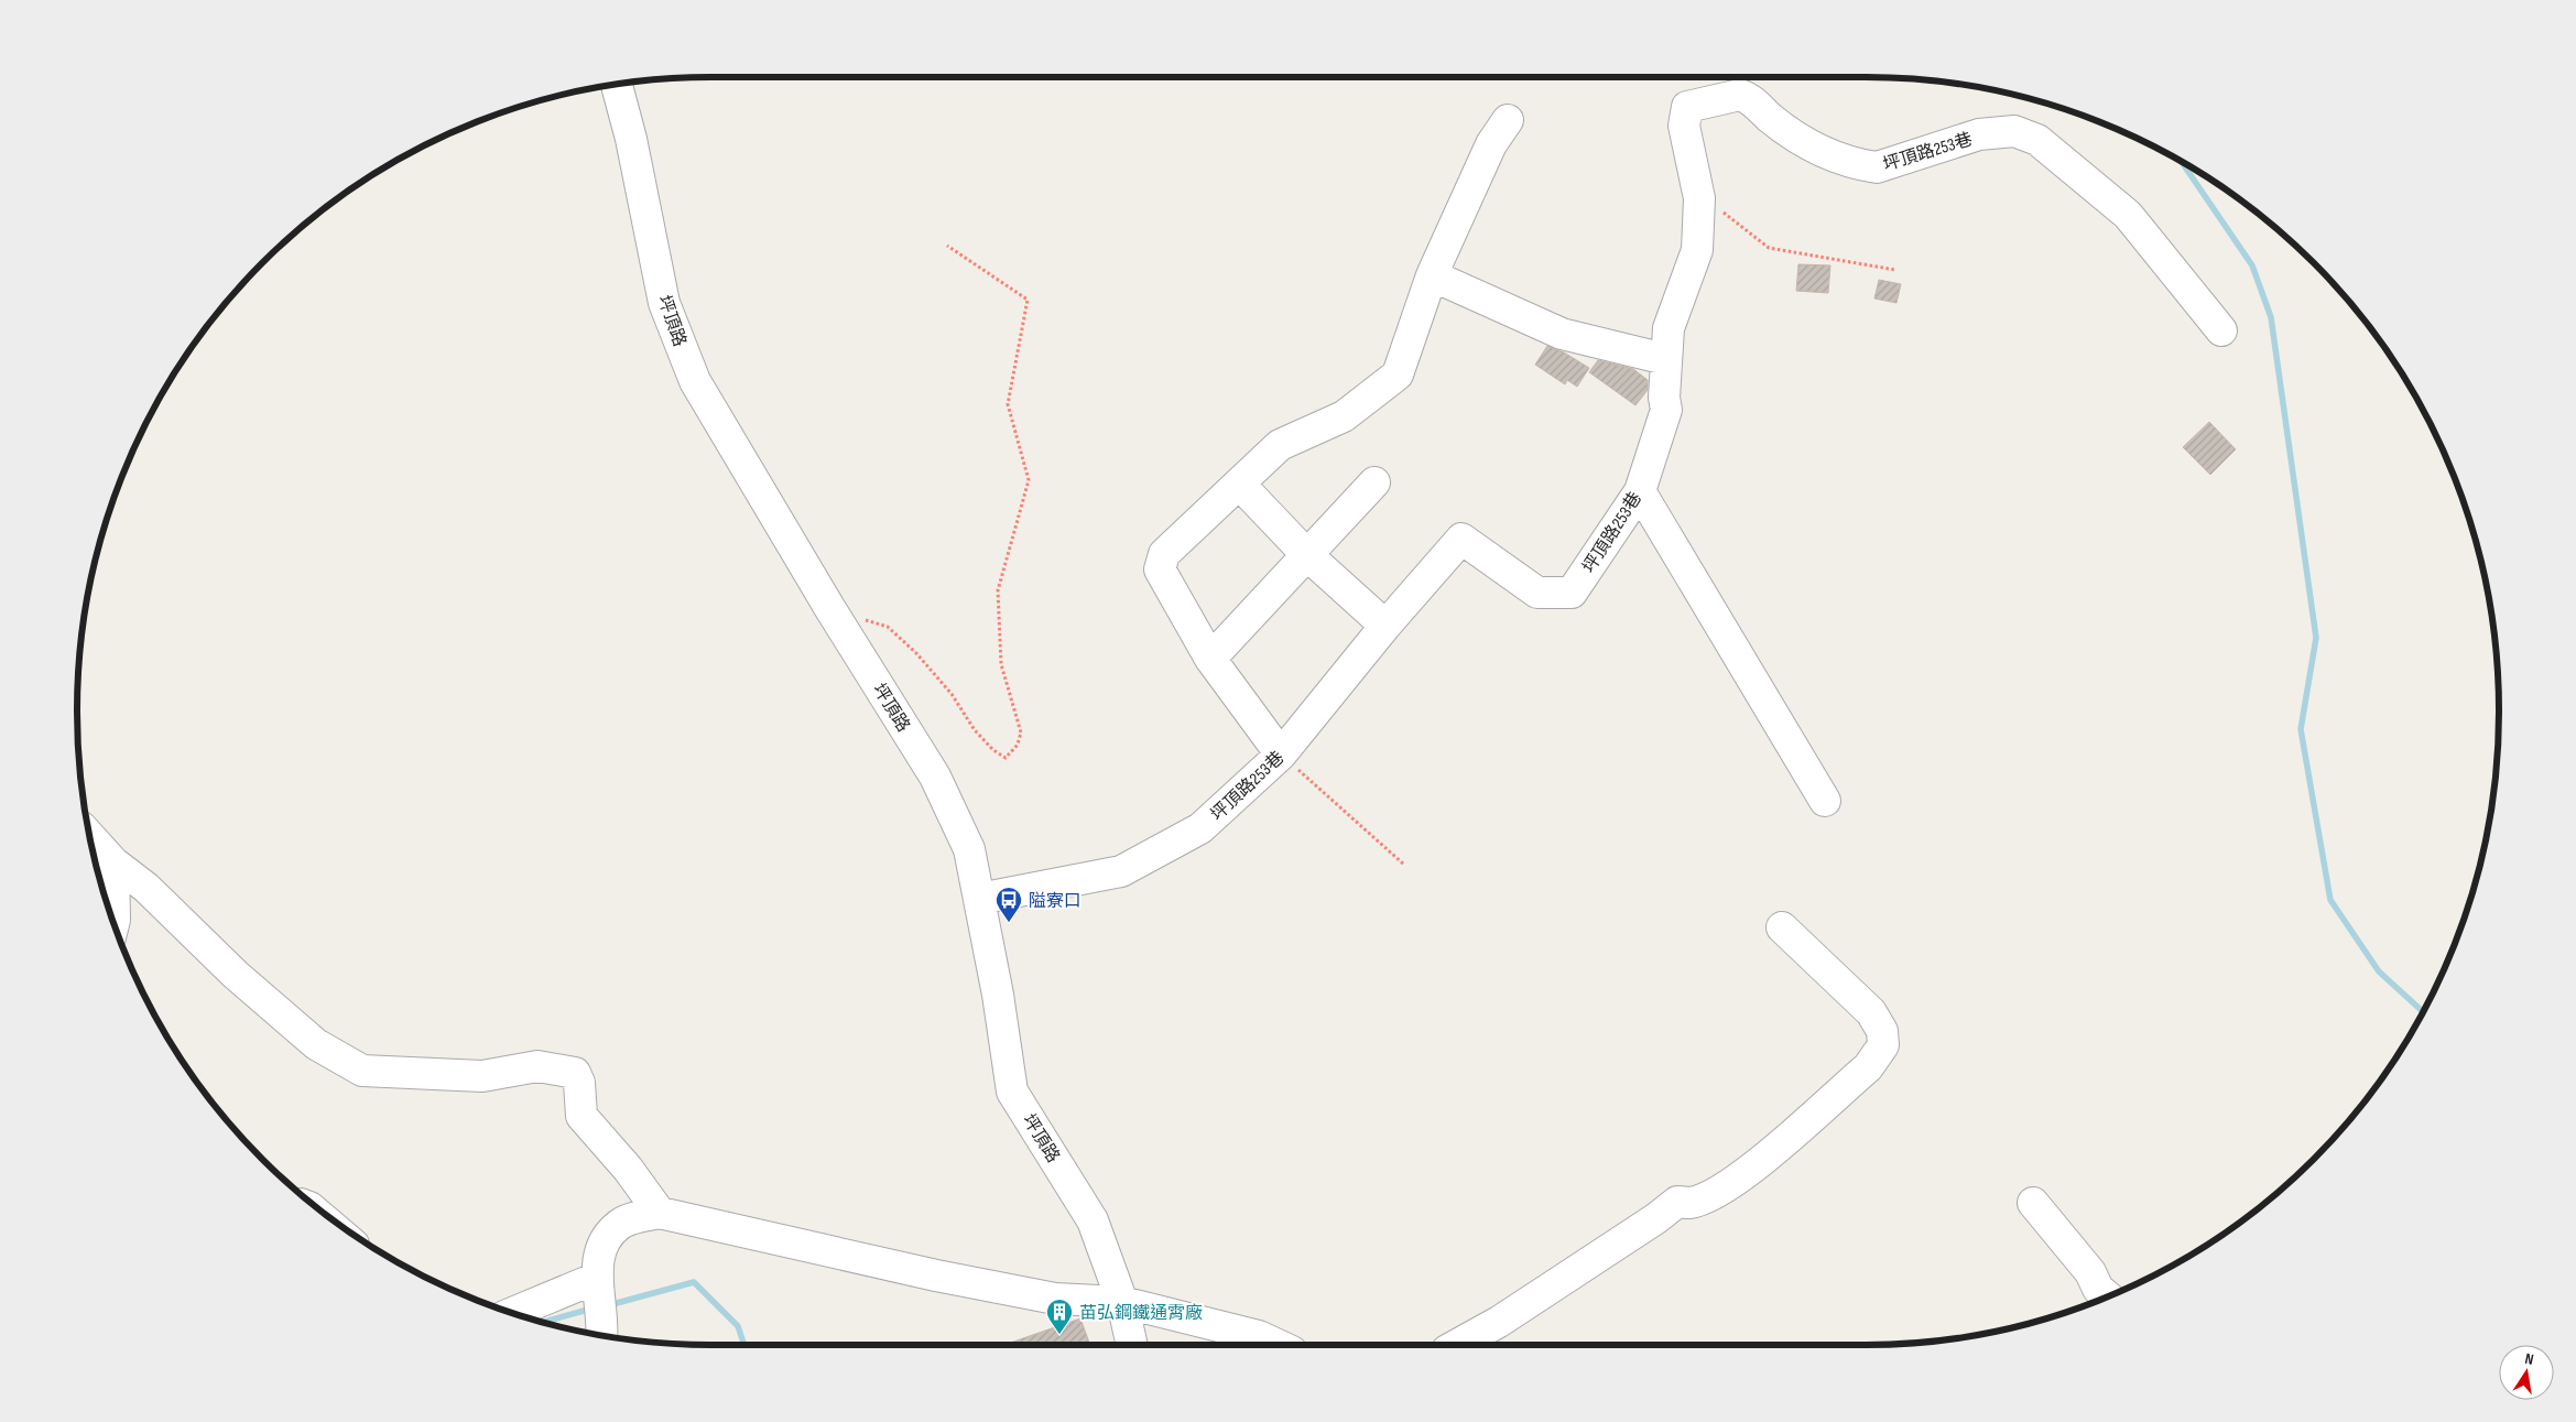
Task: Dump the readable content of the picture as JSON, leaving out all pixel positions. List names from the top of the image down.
{
  "streets": {
    "street": ["坪頂路253巷", "坪頂路"]
  },
  "crossings": [
    ["坪頂路253巷", "坪頂路"]
  ],
  "places": {
    "bus stop": ["隘寮口"],
    "building": ["苗弘鋼鐵通霄廠"]
  },
  "north": "top"
}
